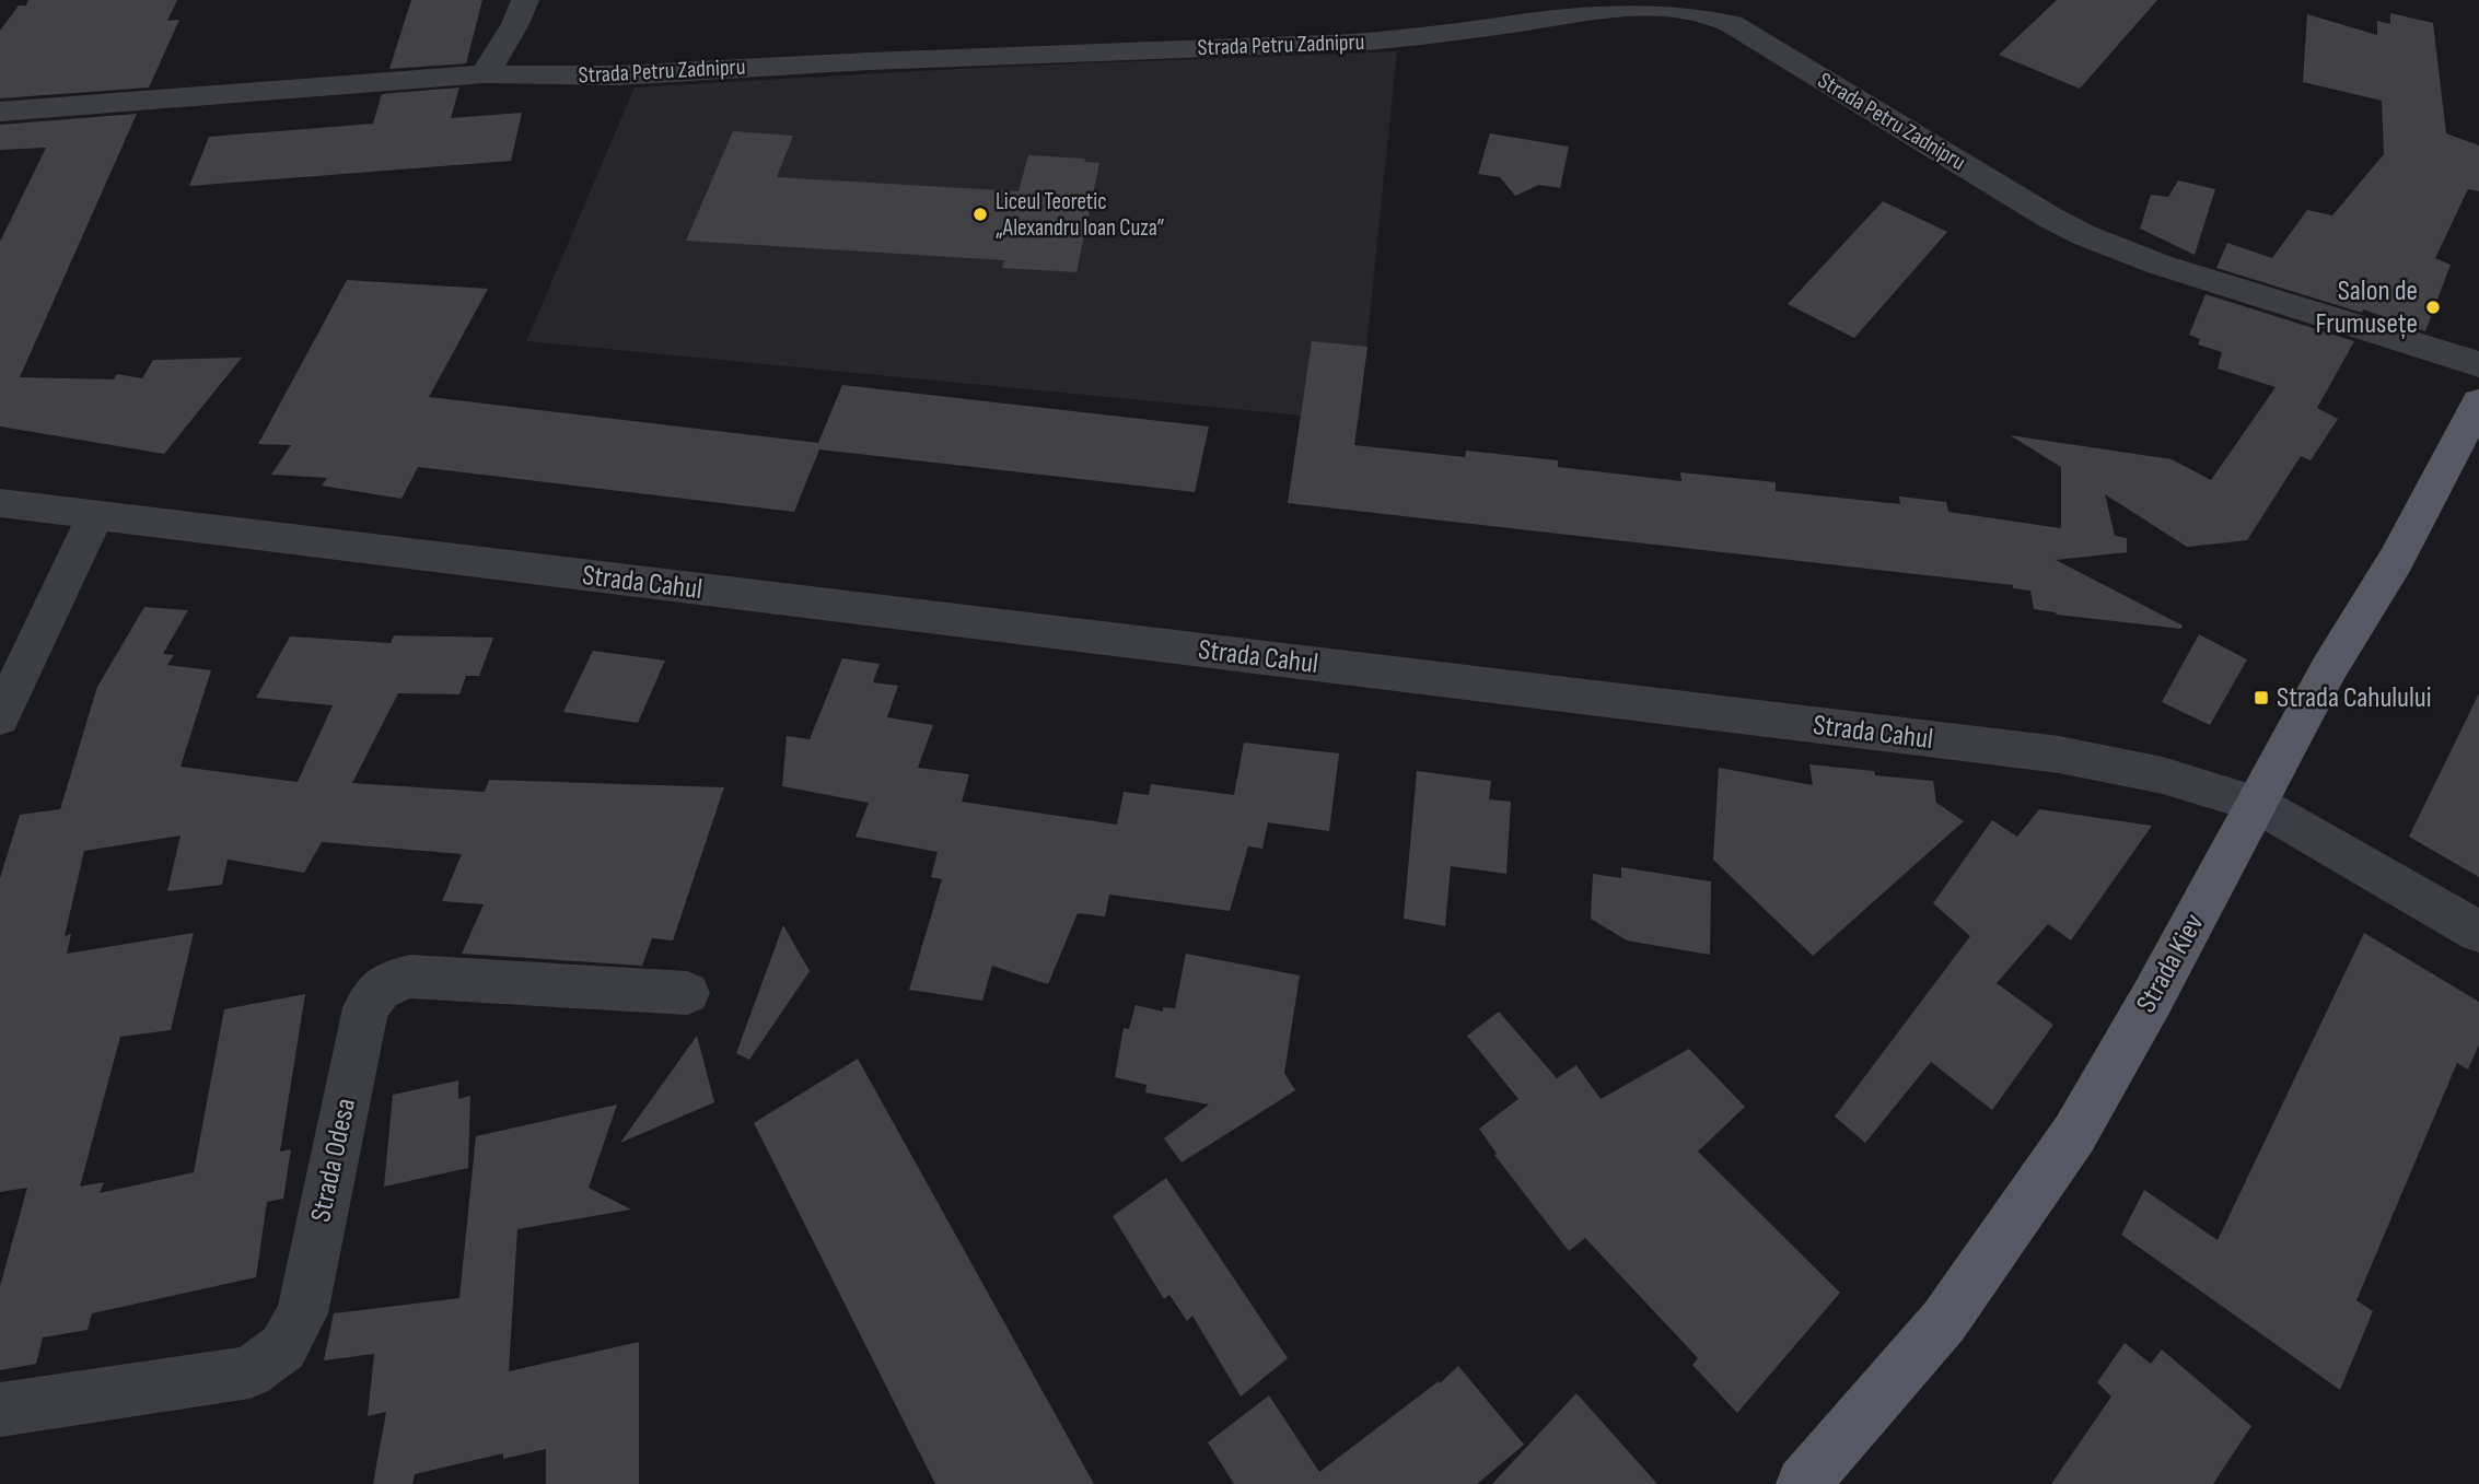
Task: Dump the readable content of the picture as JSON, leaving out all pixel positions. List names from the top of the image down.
{
  "streets": {
    "main road": ["Strada Kiev"],
    "street": ["Strada Petru Zadnipru", "Strada Cahul", "Strada Odesa"]
  },
  "crossings": [
    ["Strada Cahul", "Strada Kiev"]
  ],
  "places": {
    "other": ["Liceul Teoretic „Alexandru Ioan Cuza”", "Salon de Frumusețe"],
    "transit": ["Strada Cahulului"]
  }
}
